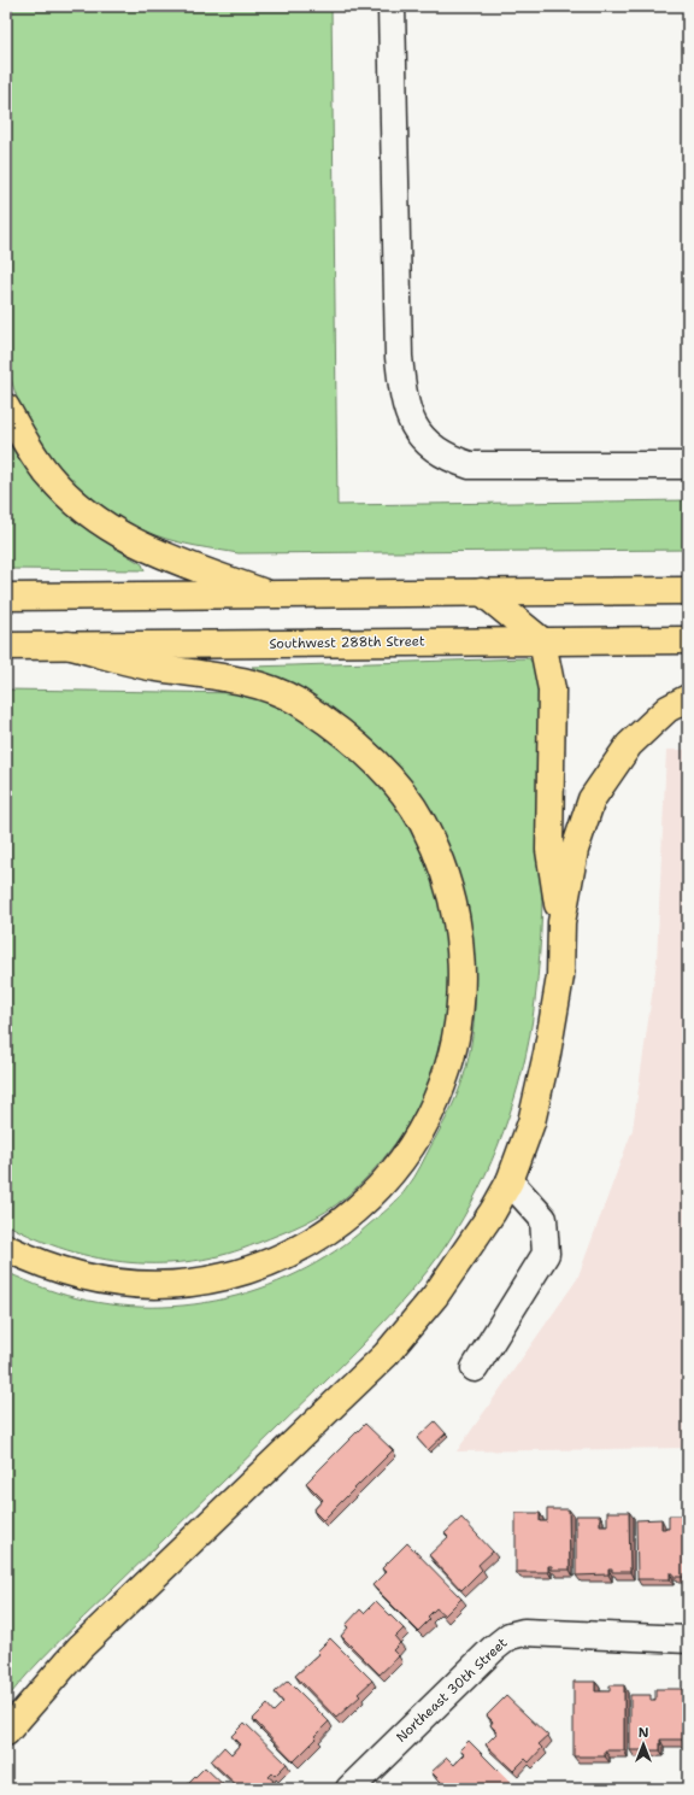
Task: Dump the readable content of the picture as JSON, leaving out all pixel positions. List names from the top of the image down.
{
  "streets": {
    "main road": ["Southwest 288th Street"],
    "street": ["Northeast 30th Street"]
  },
  "north": "top"
}
